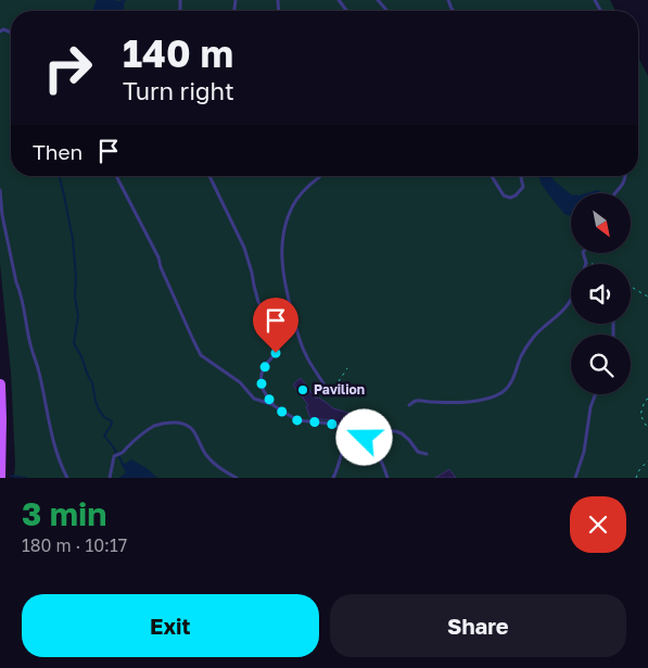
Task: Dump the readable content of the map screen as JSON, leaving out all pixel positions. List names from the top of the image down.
{
  "places": ["Pavilion"],
  "north": "bottom right",
  "page": {
    "turn": ["140 m", "Turn right"],
    "then": "Then",
    "heading": ["3 min", "180 m · 10:17"],
    "buttons": ["Exit", "Share"]
  }
}
